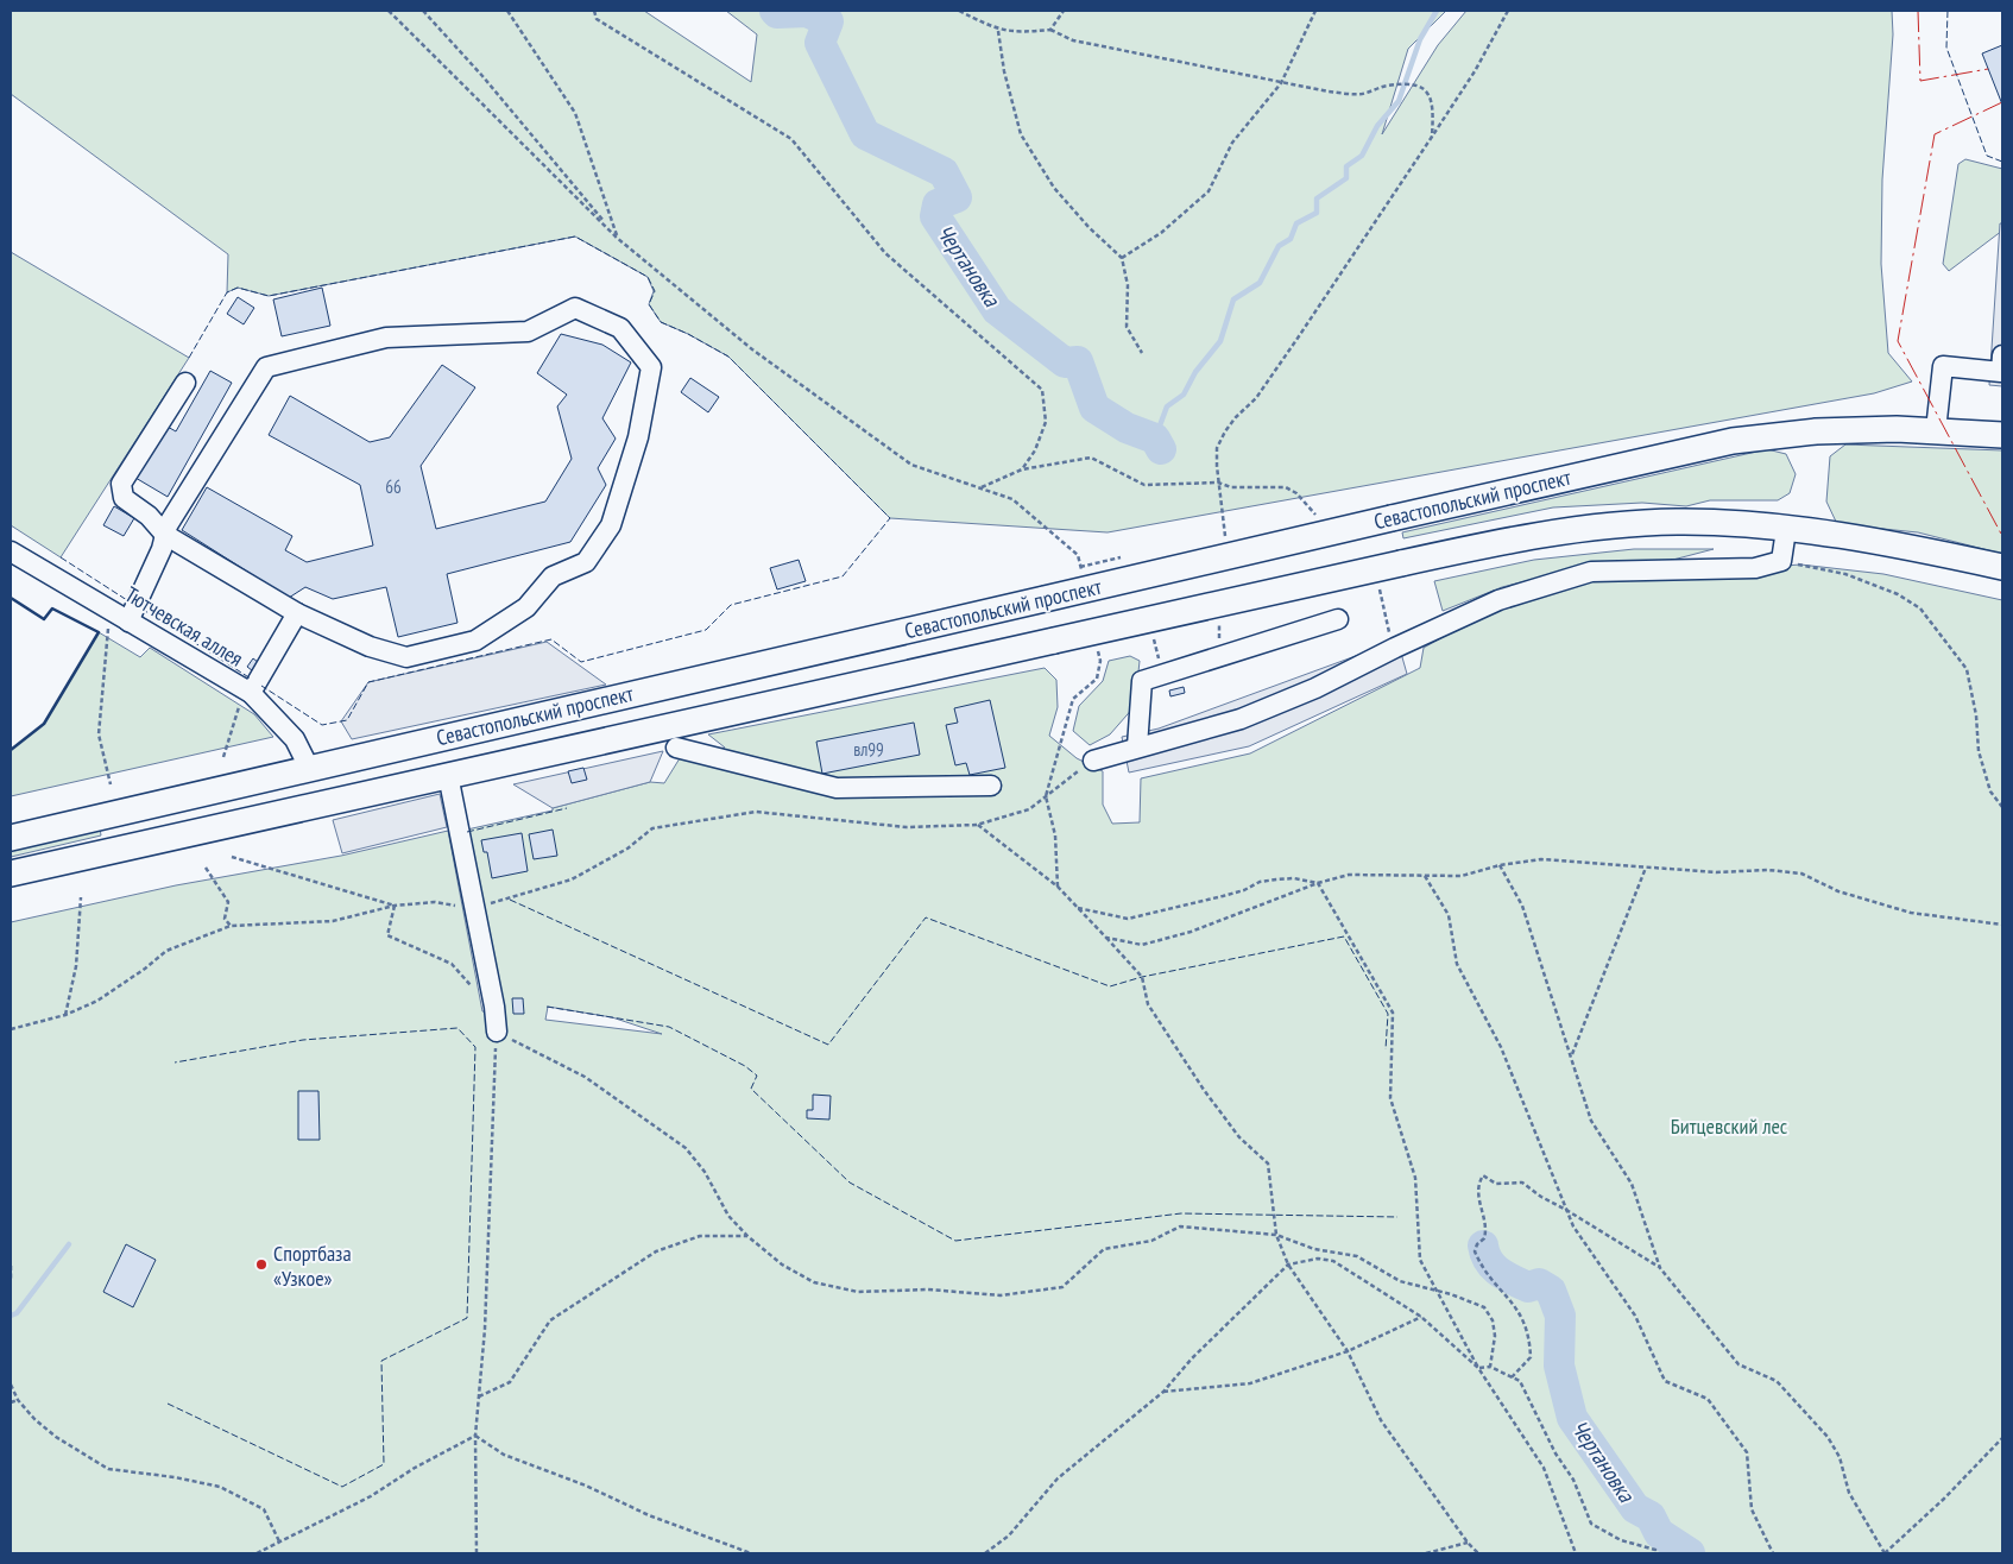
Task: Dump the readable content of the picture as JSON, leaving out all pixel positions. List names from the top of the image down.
{
  "streets": {
    "main road": ["Севастопольский проспект"],
    "street": ["Тютчевская аллея"]
  },
  "crossings": [
    ["Севастопольский проспект", "Тютчевская аллея"]
  ],
  "water": ["Чертановка"],
  "parks": ["Битцевский лес"],
  "places": ["Спортбаза «Узкое»"],
  "house_numbers": ["66", "вл99"]
}
